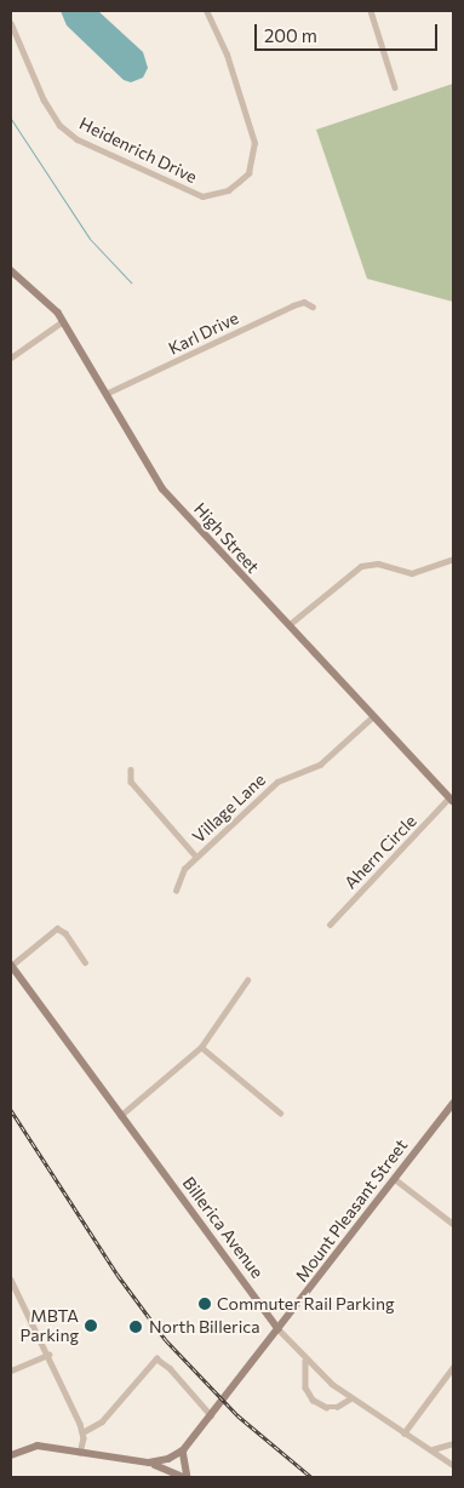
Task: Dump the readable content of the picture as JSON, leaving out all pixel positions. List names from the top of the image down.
{
  "streets": {
    "main road": ["High Street", "Mount Pleasant Street", "Billerica Avenue"],
    "street": [
      "Heidenrich Drive",
      "Karl Drive",
      "Village Lane",
      "Ahern Circle"
    ]
  },
  "crossings": [
    ["Karl Drive", "High Street"],
    ["High Street", "Village Lane"],
    ["High Street", "Ahern Circle"],
    ["Mount Pleasant Street", "Billerica Avenue"]
  ],
  "places": ["Commuter Rail Parking", "MBTA Parking", "North Billerica"],
  "scale_bar": "200 m"
}
